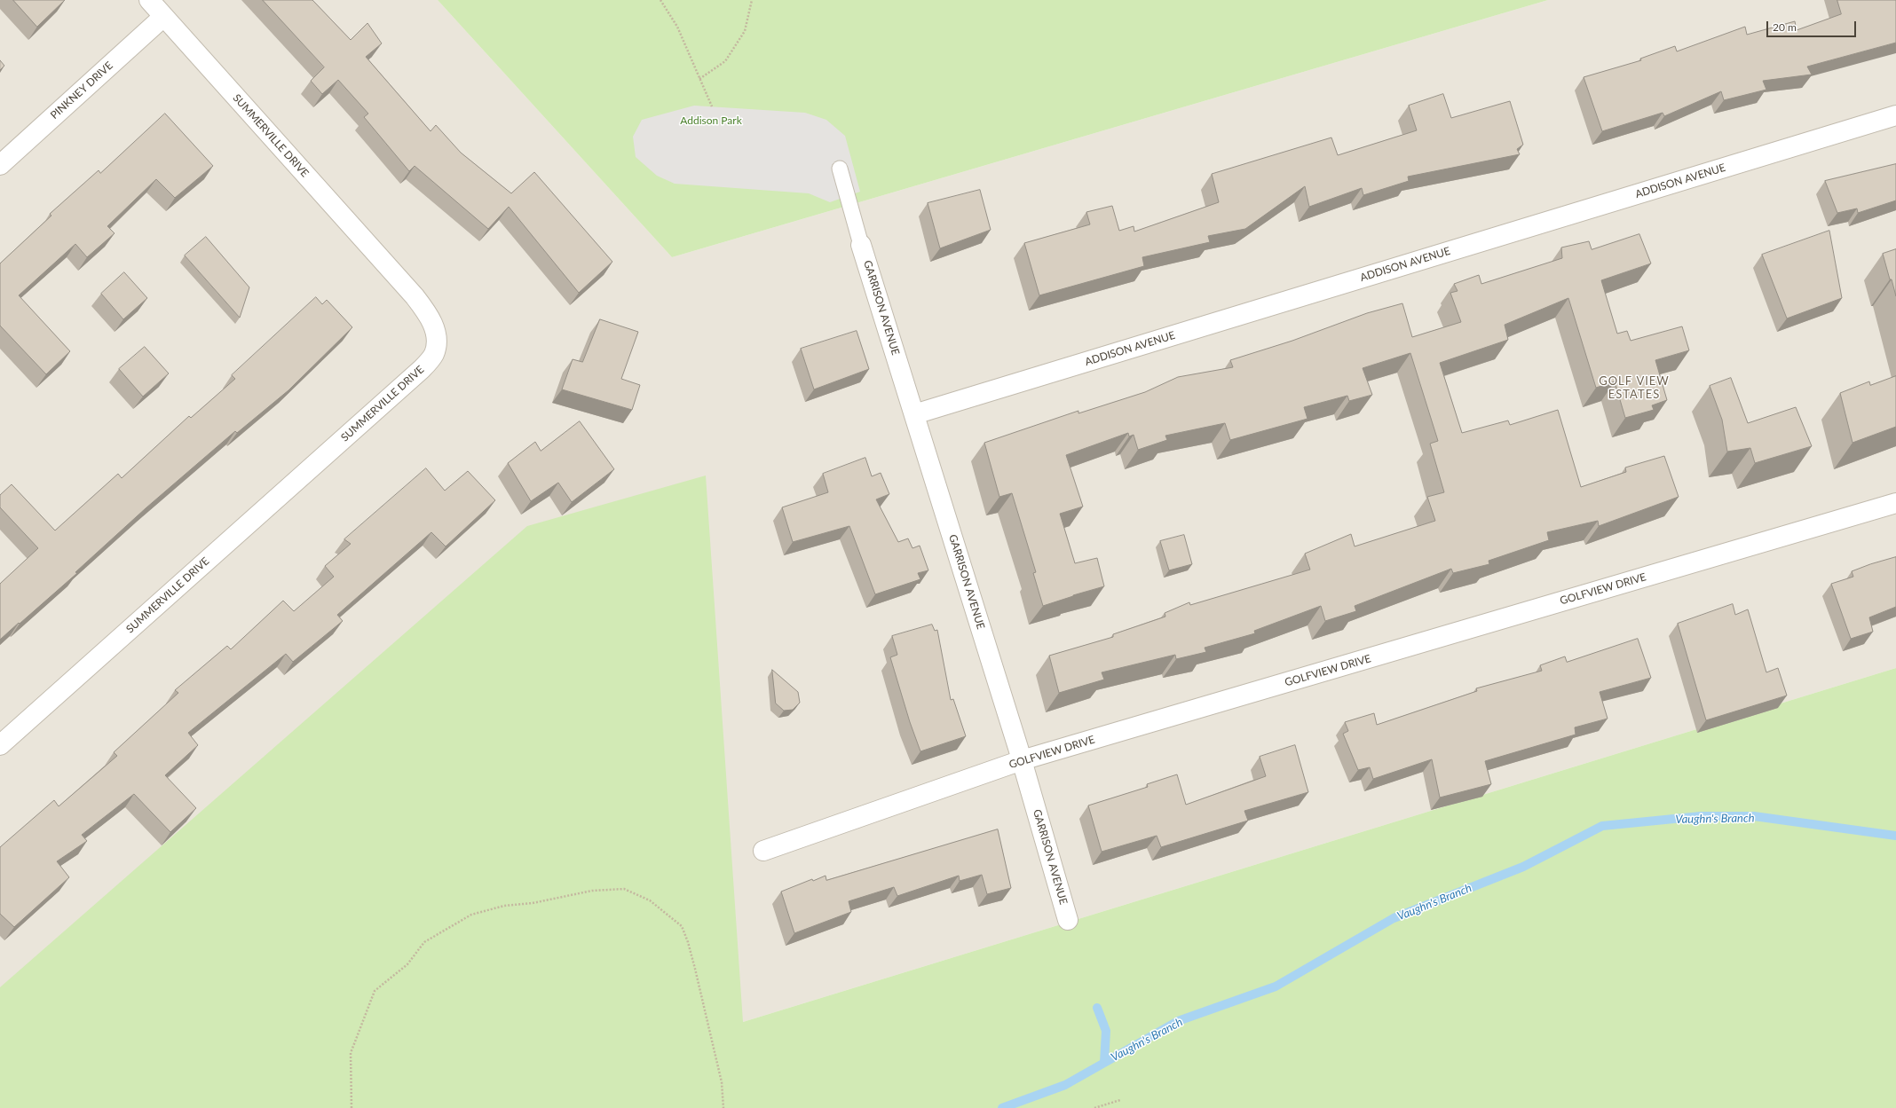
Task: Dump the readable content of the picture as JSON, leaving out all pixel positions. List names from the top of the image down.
{
  "streets": {
    "street": [
      "PINKNEY DRIVE",
      "SUMMERVILLE DRIVE",
      "ADDISON AVENUE",
      "GARRISON AVENUE",
      "GOLFVIEW DRIVE"
    ]
  },
  "crossings": [
    ["PINKNEY DRIVE", "SUMMERVILLE DRIVE"],
    ["ADDISON AVENUE", "GARRISON AVENUE"],
    ["GARRISON AVENUE", "GOLFVIEW DRIVE"]
  ],
  "districts": ["GOLF VIEW ESTATES"],
  "water": ["Vaughn's Branch"],
  "parks": ["Addison Park"],
  "scale_bar": "20 m"
}
